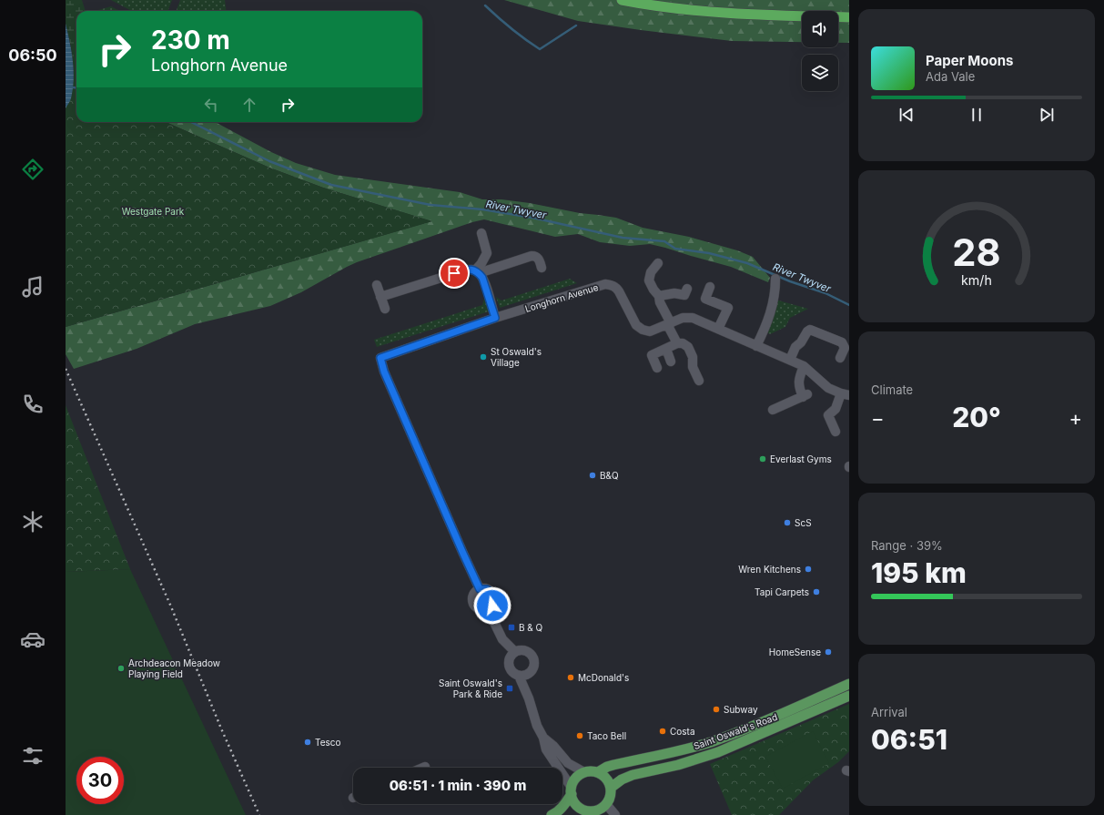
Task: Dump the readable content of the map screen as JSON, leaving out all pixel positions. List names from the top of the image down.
{
  "streets": {
    "main road": ["Saint Oswald's Road"],
    "street": ["Longhorn Avenue"]
  },
  "water": ["River Twyver"],
  "parks": ["Westgate Park"],
  "places": {
    "other": [
      "St Oswald's Village",
      "Everlast Gyms",
      "B&Q",
      "ScS",
      "Wren Kitchens",
      "Tapi Carpets",
      "HomeSense",
      "Archdeacon Meadow Playing Field",
      "McDonald's",
      "Subway",
      "Costa",
      "Taco Bell",
      "Tesco"
    ],
    "transit": ["B & Q", "Saint Oswald's Park & Ride"]
  },
  "page": {
    "tabs": "06:50",
    "turn": ["230 m", "Longhorn Avenue"],
    "song": ["Paper Moons", "Ada Vale"],
    "tile": [
      "Climate",
      ["Range · 39%", "195 km"],
      ["Arrival", "06:51"]
    ],
    "heat": ["−", "20°", "+"],
    "limit": "30",
    "trip": "06:51 · 1 min · 390 m",
    "gauge": ["28", "km/h"]
  }
}
